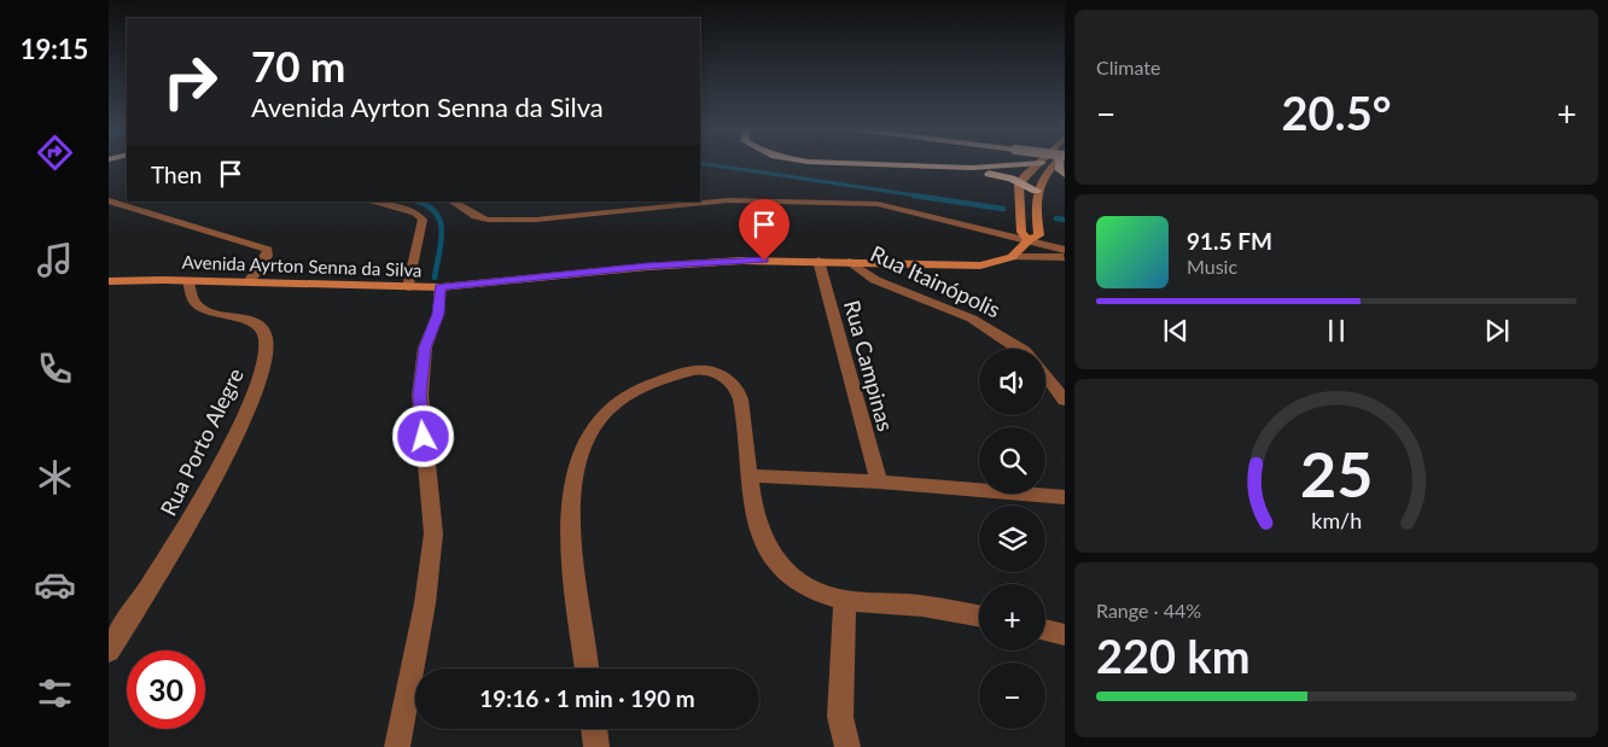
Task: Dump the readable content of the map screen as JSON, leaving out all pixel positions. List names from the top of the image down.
{
  "streets": {
    "main road": ["Avenida Ayrton Senna da Silva"],
    "street": ["Rua Itainópolis", "Rua Campinas", "Rua Porto Alegre"]
  },
  "crossings": [
    ["Avenida Ayrton Senna da Silva", "Rua Itainópolis"],
    ["Avenida Ayrton Senna da Silva", "Rua Campinas"],
    ["Avenida Ayrton Senna da Silva", "Rua Porto Alegre"]
  ],
  "page": {
    "tabs": "19:15",
    "tile": [
      "Climate",
      ["Range · 44%", "220 km"]
    ],
    "turn": ["70 m", "Avenida Ayrton Senna da Silva"],
    "heat": ["−", "20.5°", "+"],
    "then": "Then",
    "song": ["91.5 FM", "Music"],
    "map_buttons": ["+", "−"],
    "limit": "30",
    "trip": "19:16 · 1 min · 190 m",
    "gauge": ["25", "km/h"]
  }
}
